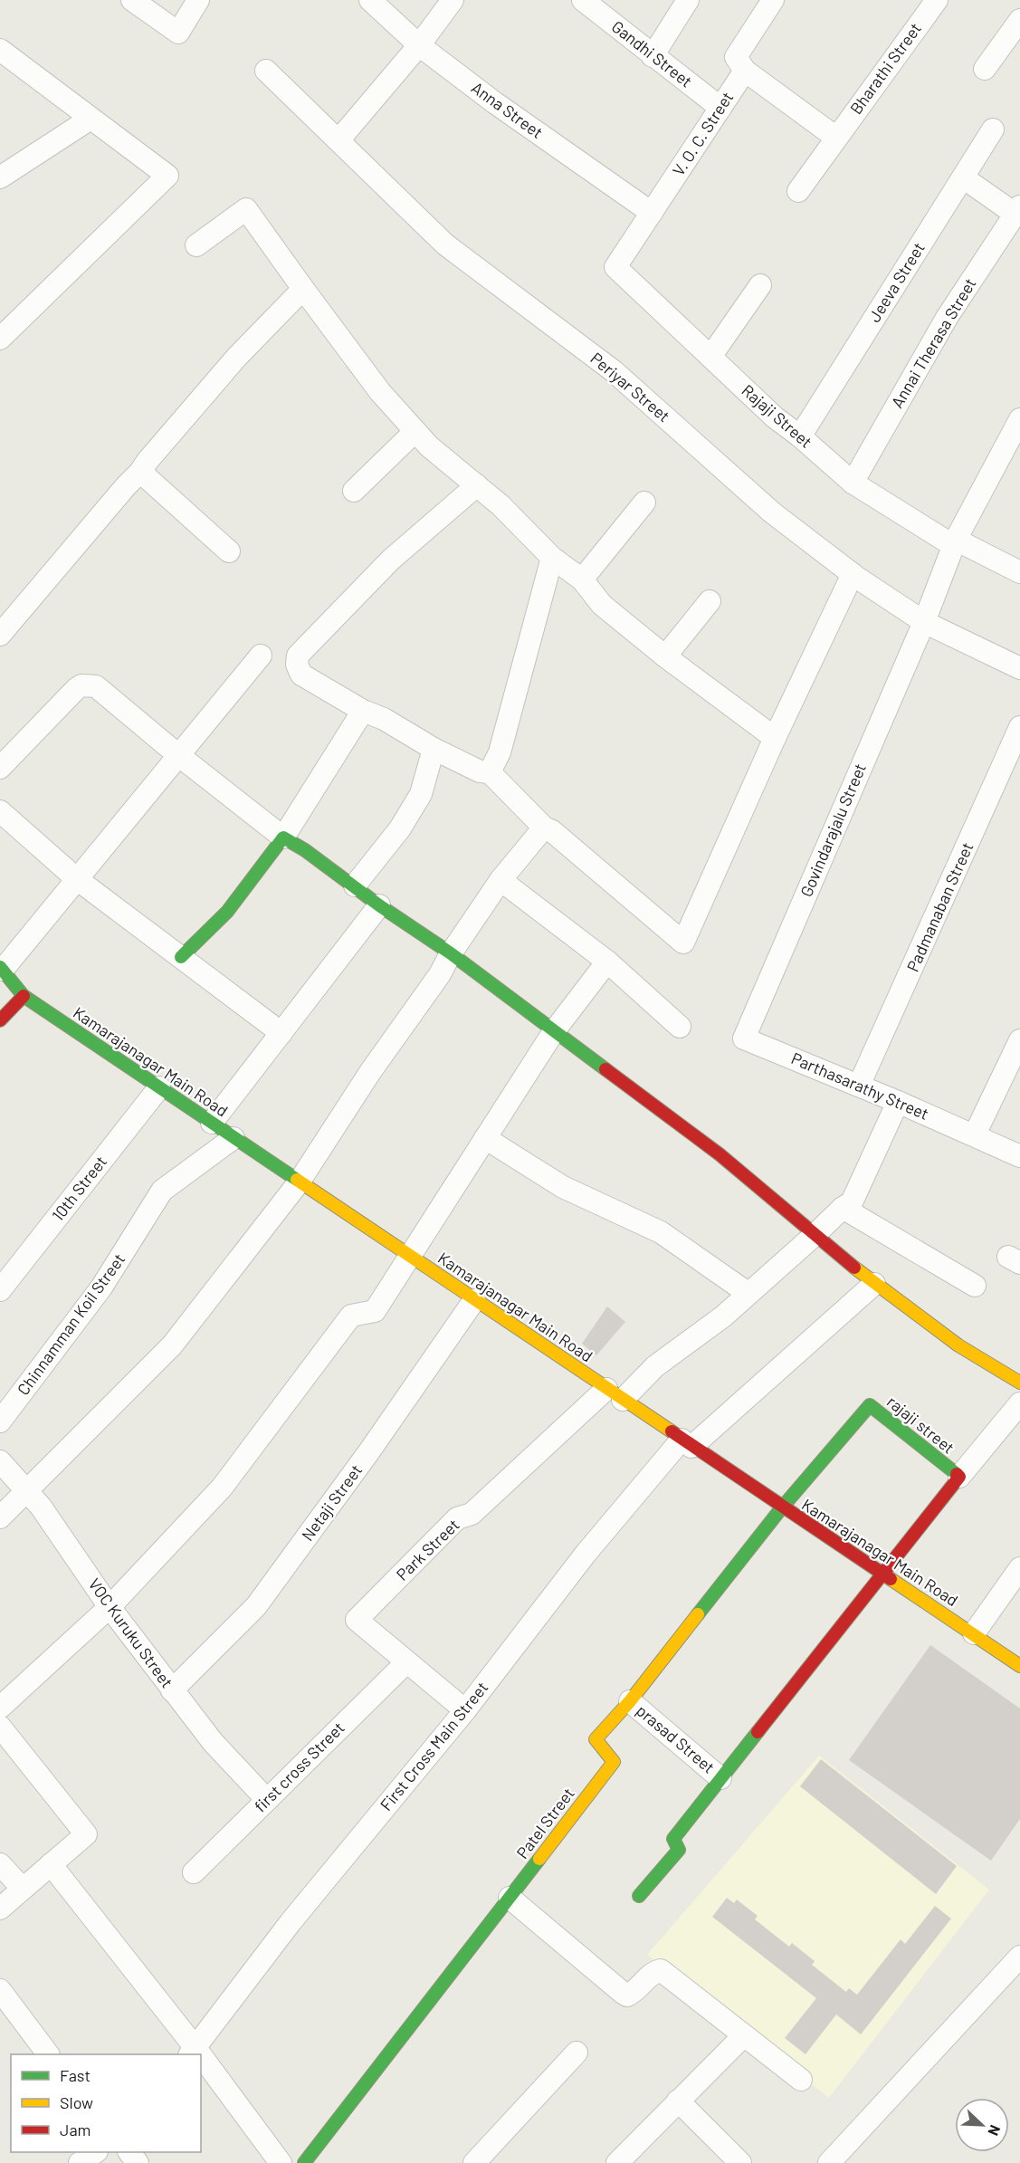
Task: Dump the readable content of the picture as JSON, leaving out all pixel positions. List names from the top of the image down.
{
  "streets": {
    "street": [
      "Gandhi Street",
      "Bharathi Street",
      "Anna Street",
      "V. O. C. Street",
      "Jeeva Street",
      "Annai Therasa Street",
      "Periyar Street",
      "Rajaji Street",
      "Govindarajalu Street",
      "Padmanaban Street",
      "Kamarajanagar Main Road",
      "Parthasarathy Street",
      "10th Street",
      "Chinnamman Koil Street",
      "rajaji street",
      "Netaji Street",
      "Park Street",
      "VOC Kuruku Street",
      "prasad Street",
      "First Cross Main Street",
      "first cross Street",
      "Patel Street"
    ]
  },
  "crossings": [
    ["Gandhi Street", "V. O. C. Street"],
    ["Anna Street", "V. O. C. Street"],
    ["V. O. C. Street", "Rajaji Street"],
    ["Jeeva Street", "Rajaji Street"],
    ["Annai Therasa Street", "Rajaji Street"],
    ["Periyar Street", "Govindarajalu Street"],
    ["Rajaji Street", "Govindarajalu Street"],
    ["Govindarajalu Street", "Parthasarathy Street"],
    ["Padmanaban Street", "Parthasarathy Street"],
    ["Kamarajanagar Main Road", "10th Street"],
    ["Kamarajanagar Main Road", "Chinnamman Koil Street"],
    ["Kamarajanagar Main Road", "rajaji street"],
    ["Kamarajanagar Main Road", "Netaji Street"],
    ["Kamarajanagar Main Road", "Park Street"],
    ["Kamarajanagar Main Road", "First Cross Main Street"],
    ["Kamarajanagar Main Road", "Patel Street"],
    ["rajaji street", "prasad Street"],
    ["rajaji street", "Patel Street"],
    ["Netaji Street", "VOC Kuruku Street"],
    ["Park Street", "First Cross Main Street"],
    ["Park Street", "first cross Street"],
    ["VOC Kuruku Street", "first cross Street"],
    ["prasad Street", "Patel Street"]
  ],
  "legend": ["Fast", "Slow", "Jam"],
  "north": "bottom right"
}
